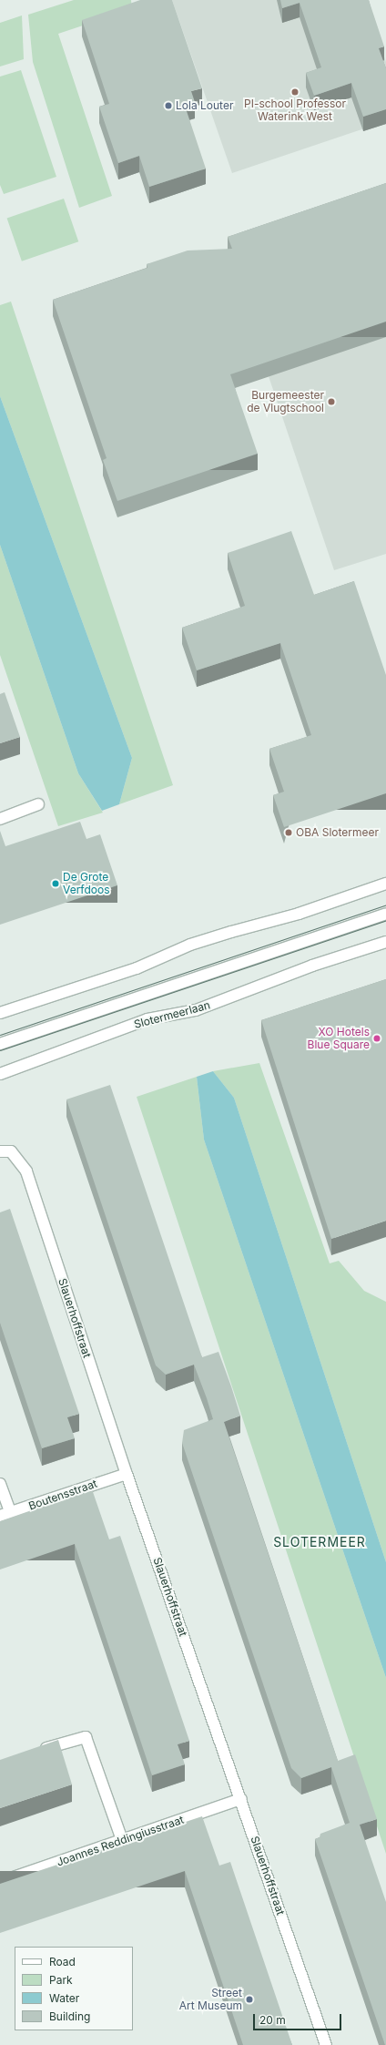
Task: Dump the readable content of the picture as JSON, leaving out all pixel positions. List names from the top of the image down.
{
  "streets": {
    "street": [
      "Slotermeerlaan",
      "Slauerhoffstraat",
      "Boutensstraat",
      "Joannes Reddingiusstraat"
    ]
  },
  "crossings": [
    ["Slauerhoffstraat", "Boutensstraat"],
    ["Slauerhoffstraat", "Joannes Reddingiusstraat"]
  ],
  "districts": ["SLOTERMEER"],
  "places": [
    "PI-school Professor Waterink West",
    "Lola Louter",
    "Burgemeester de Vlugtschool",
    "OBA Slotermeer",
    "De Grote Verfdoos",
    "XO Hotels Blue Square",
    "Street Art Museum"
  ],
  "legend": [
    "Road",
    "Park",
    "Water",
    "Building"
  ],
  "scale_bar": "20 m"
}
